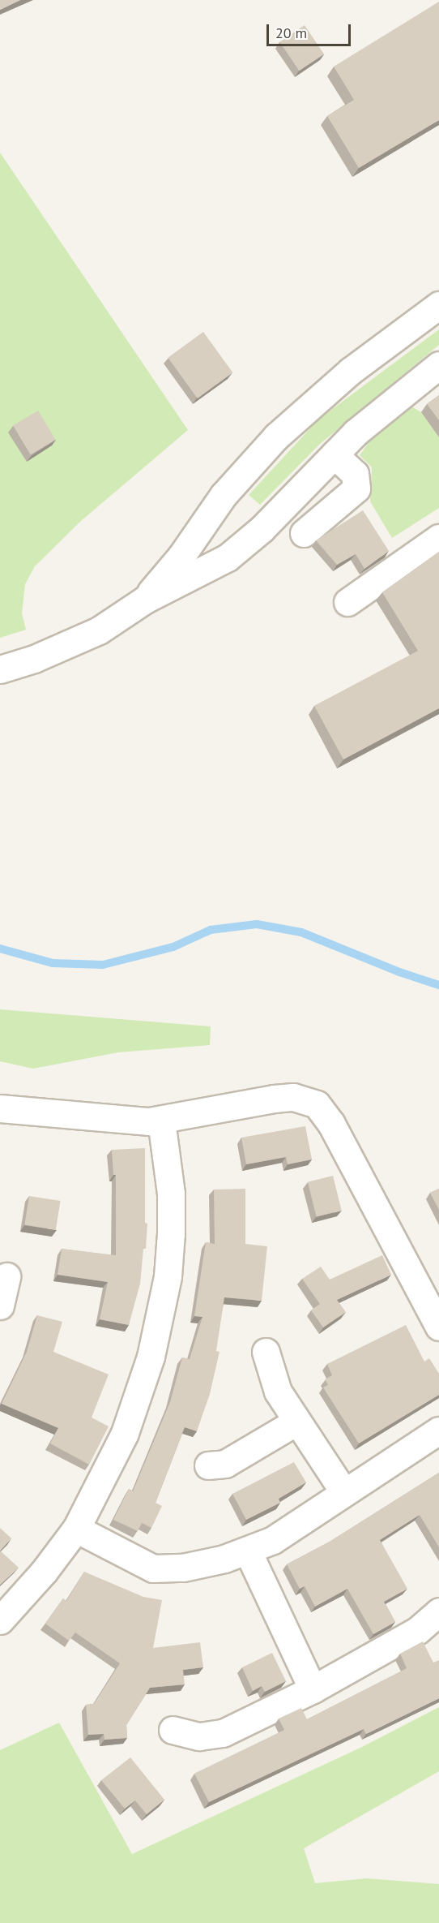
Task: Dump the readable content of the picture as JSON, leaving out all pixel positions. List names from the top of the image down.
{
  "scale_bar": "20 m"
}
